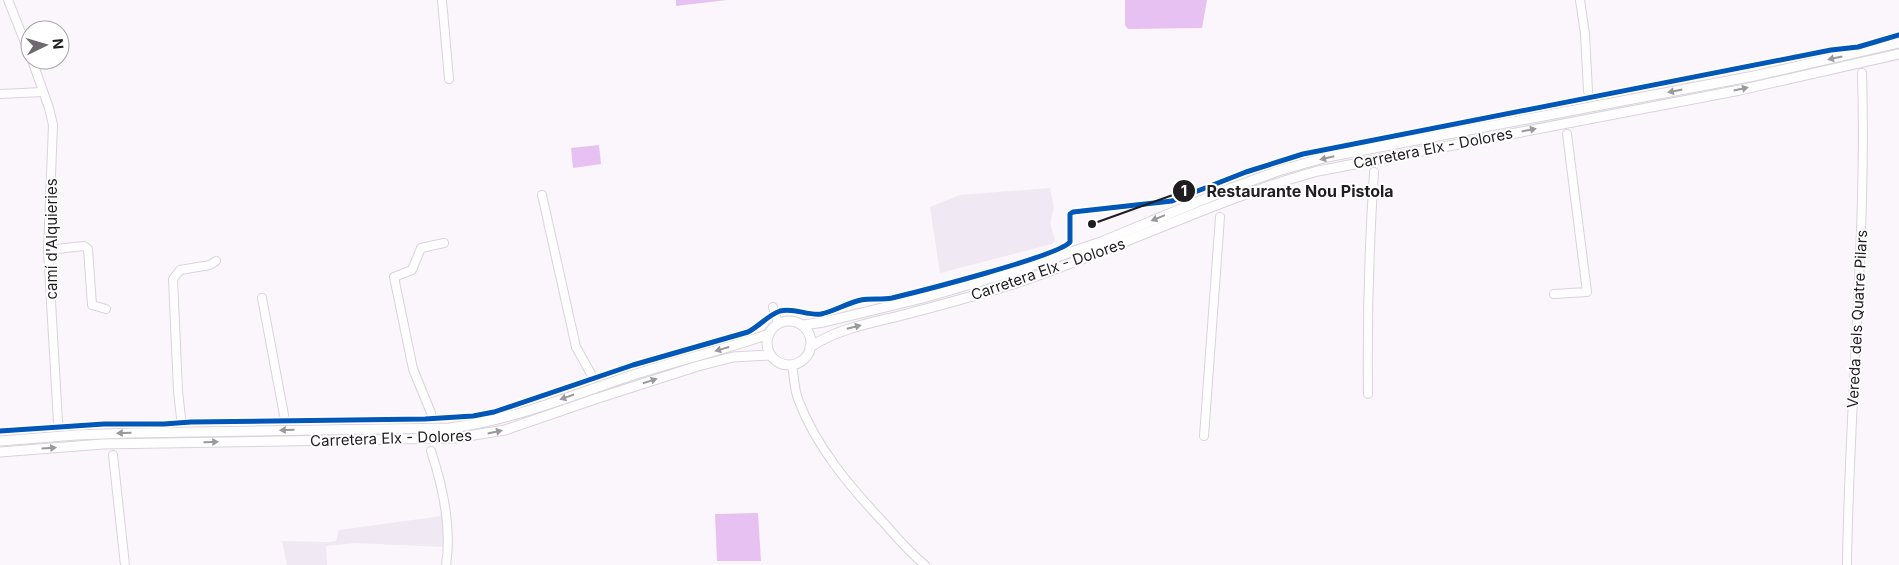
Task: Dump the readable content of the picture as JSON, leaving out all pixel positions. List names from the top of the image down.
{
  "streets": {
    "main road": ["Carretera Elx - Dolores"],
    "street": ["camí d'Alquieries", "Vereda dels Quatre Pilars"]
  },
  "places": ["Restaurante Nou Pistola"],
  "north": "right"
}
